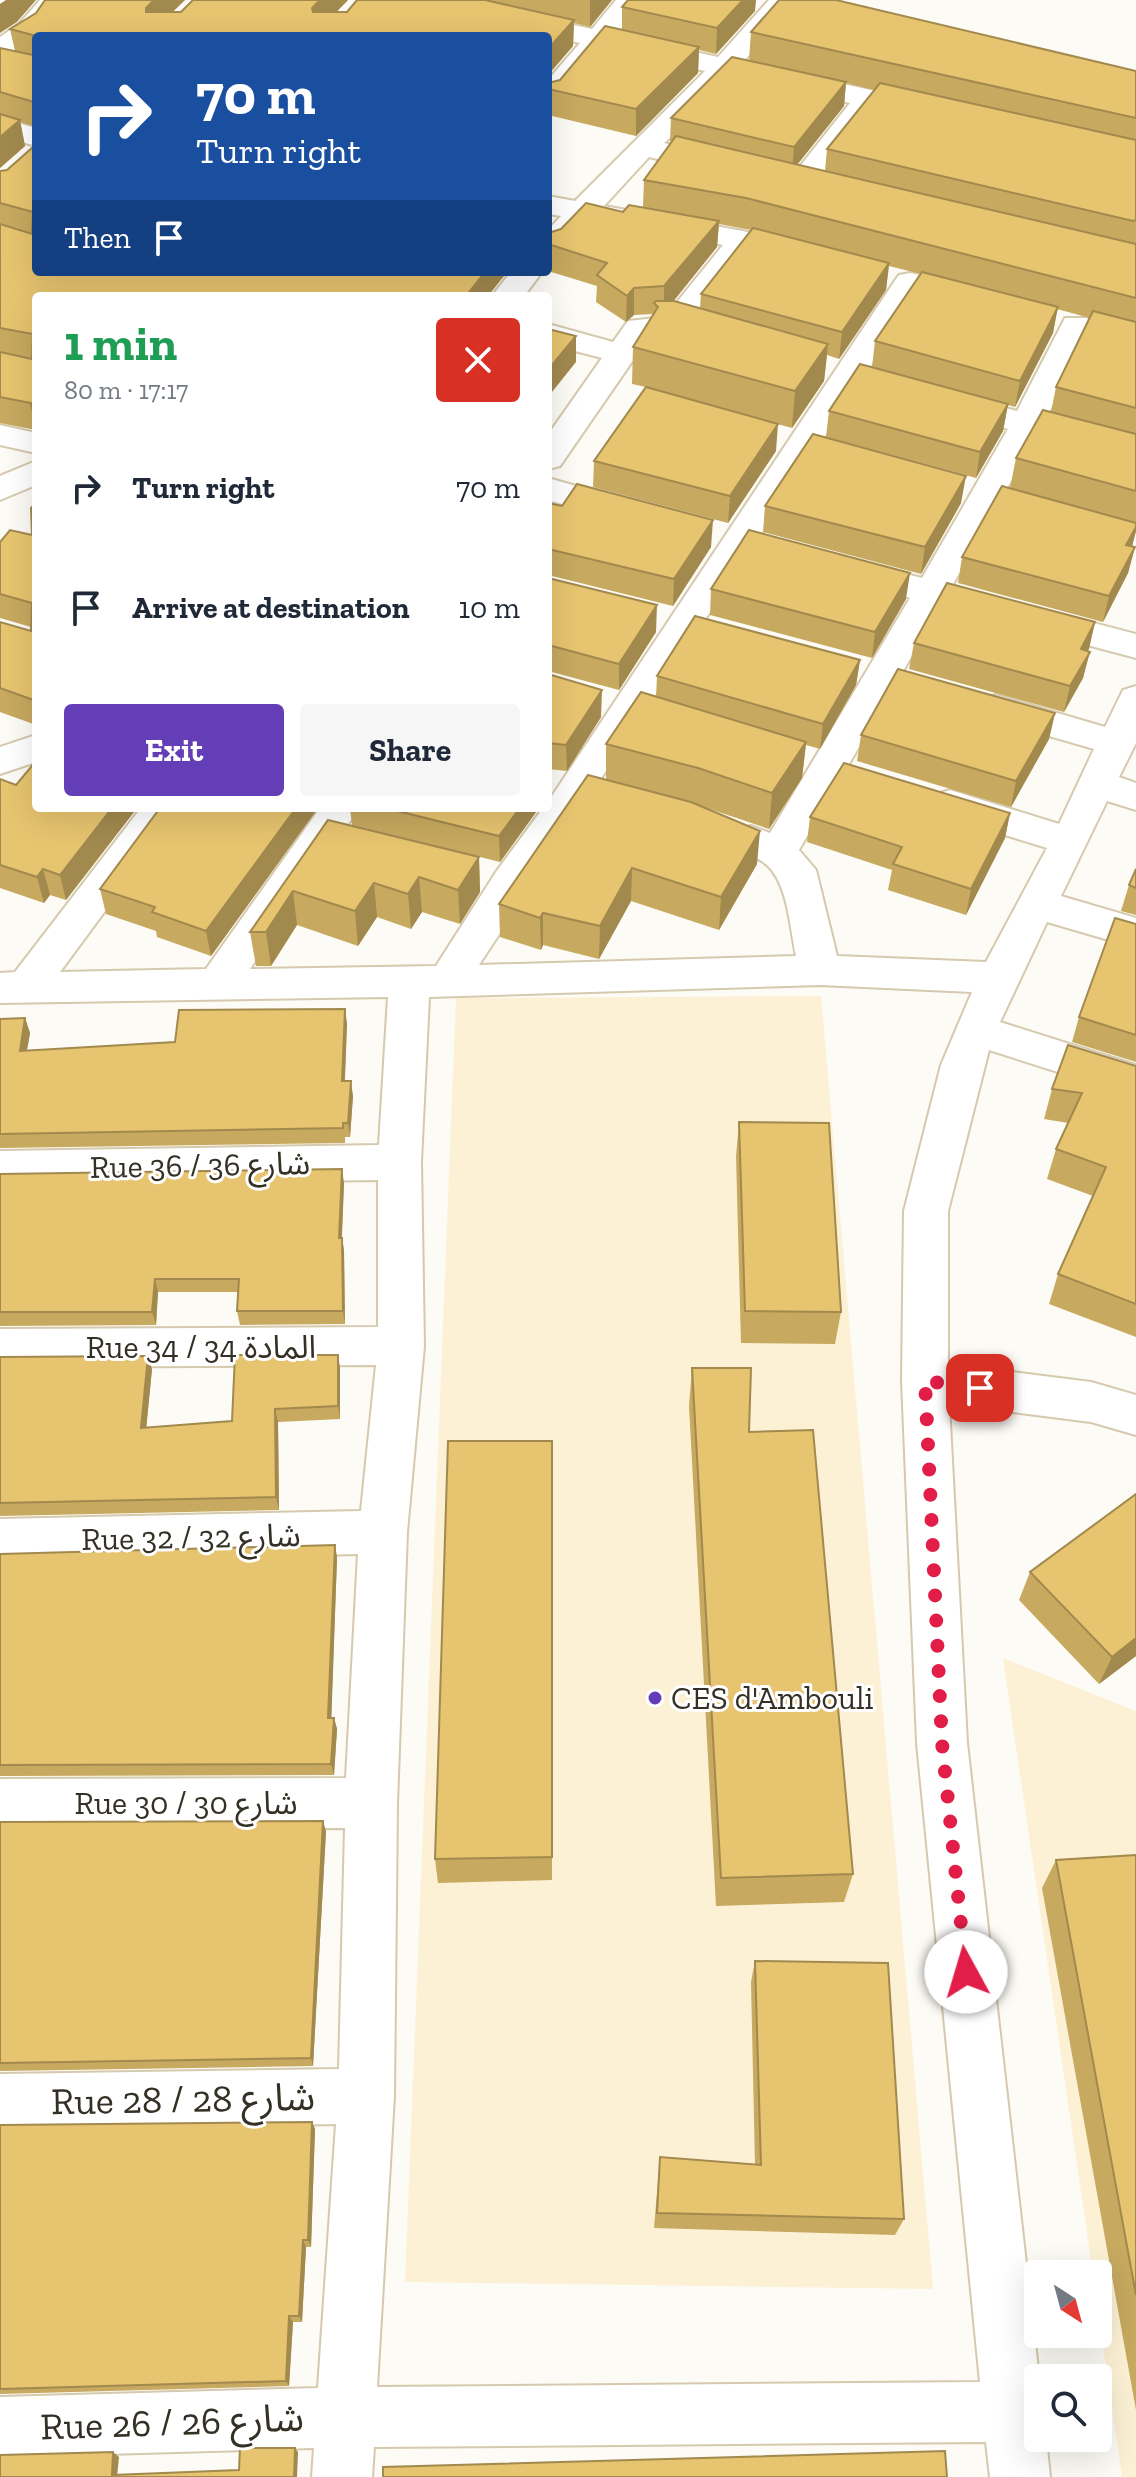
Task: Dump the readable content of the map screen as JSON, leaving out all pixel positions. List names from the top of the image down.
{
  "streets": {
    "street": [
      "Rue 36 / شارع 36",
      "Rue 34 / المادة 34",
      "Rue 32 / شارع 32",
      "Rue 30 / شارع 30",
      "Rue 28 / شارع 28",
      "Rue 26 / شارع 26"
    ]
  },
  "places": ["CES d'Ambouli"],
  "north": "bottom right",
  "page": {
    "turn": ["70 m", "Turn right"],
    "then": "Then",
    "heading": ["1 min", "80 m · 17:17"],
    "list": [
      {
        "name": "Turn right",
        "value": "70 m"
      },
      {
        "name": "Arrive at destination",
        "value": "10 m"
      }
    ],
    "buttons": ["Exit", "Share"]
  }
}
